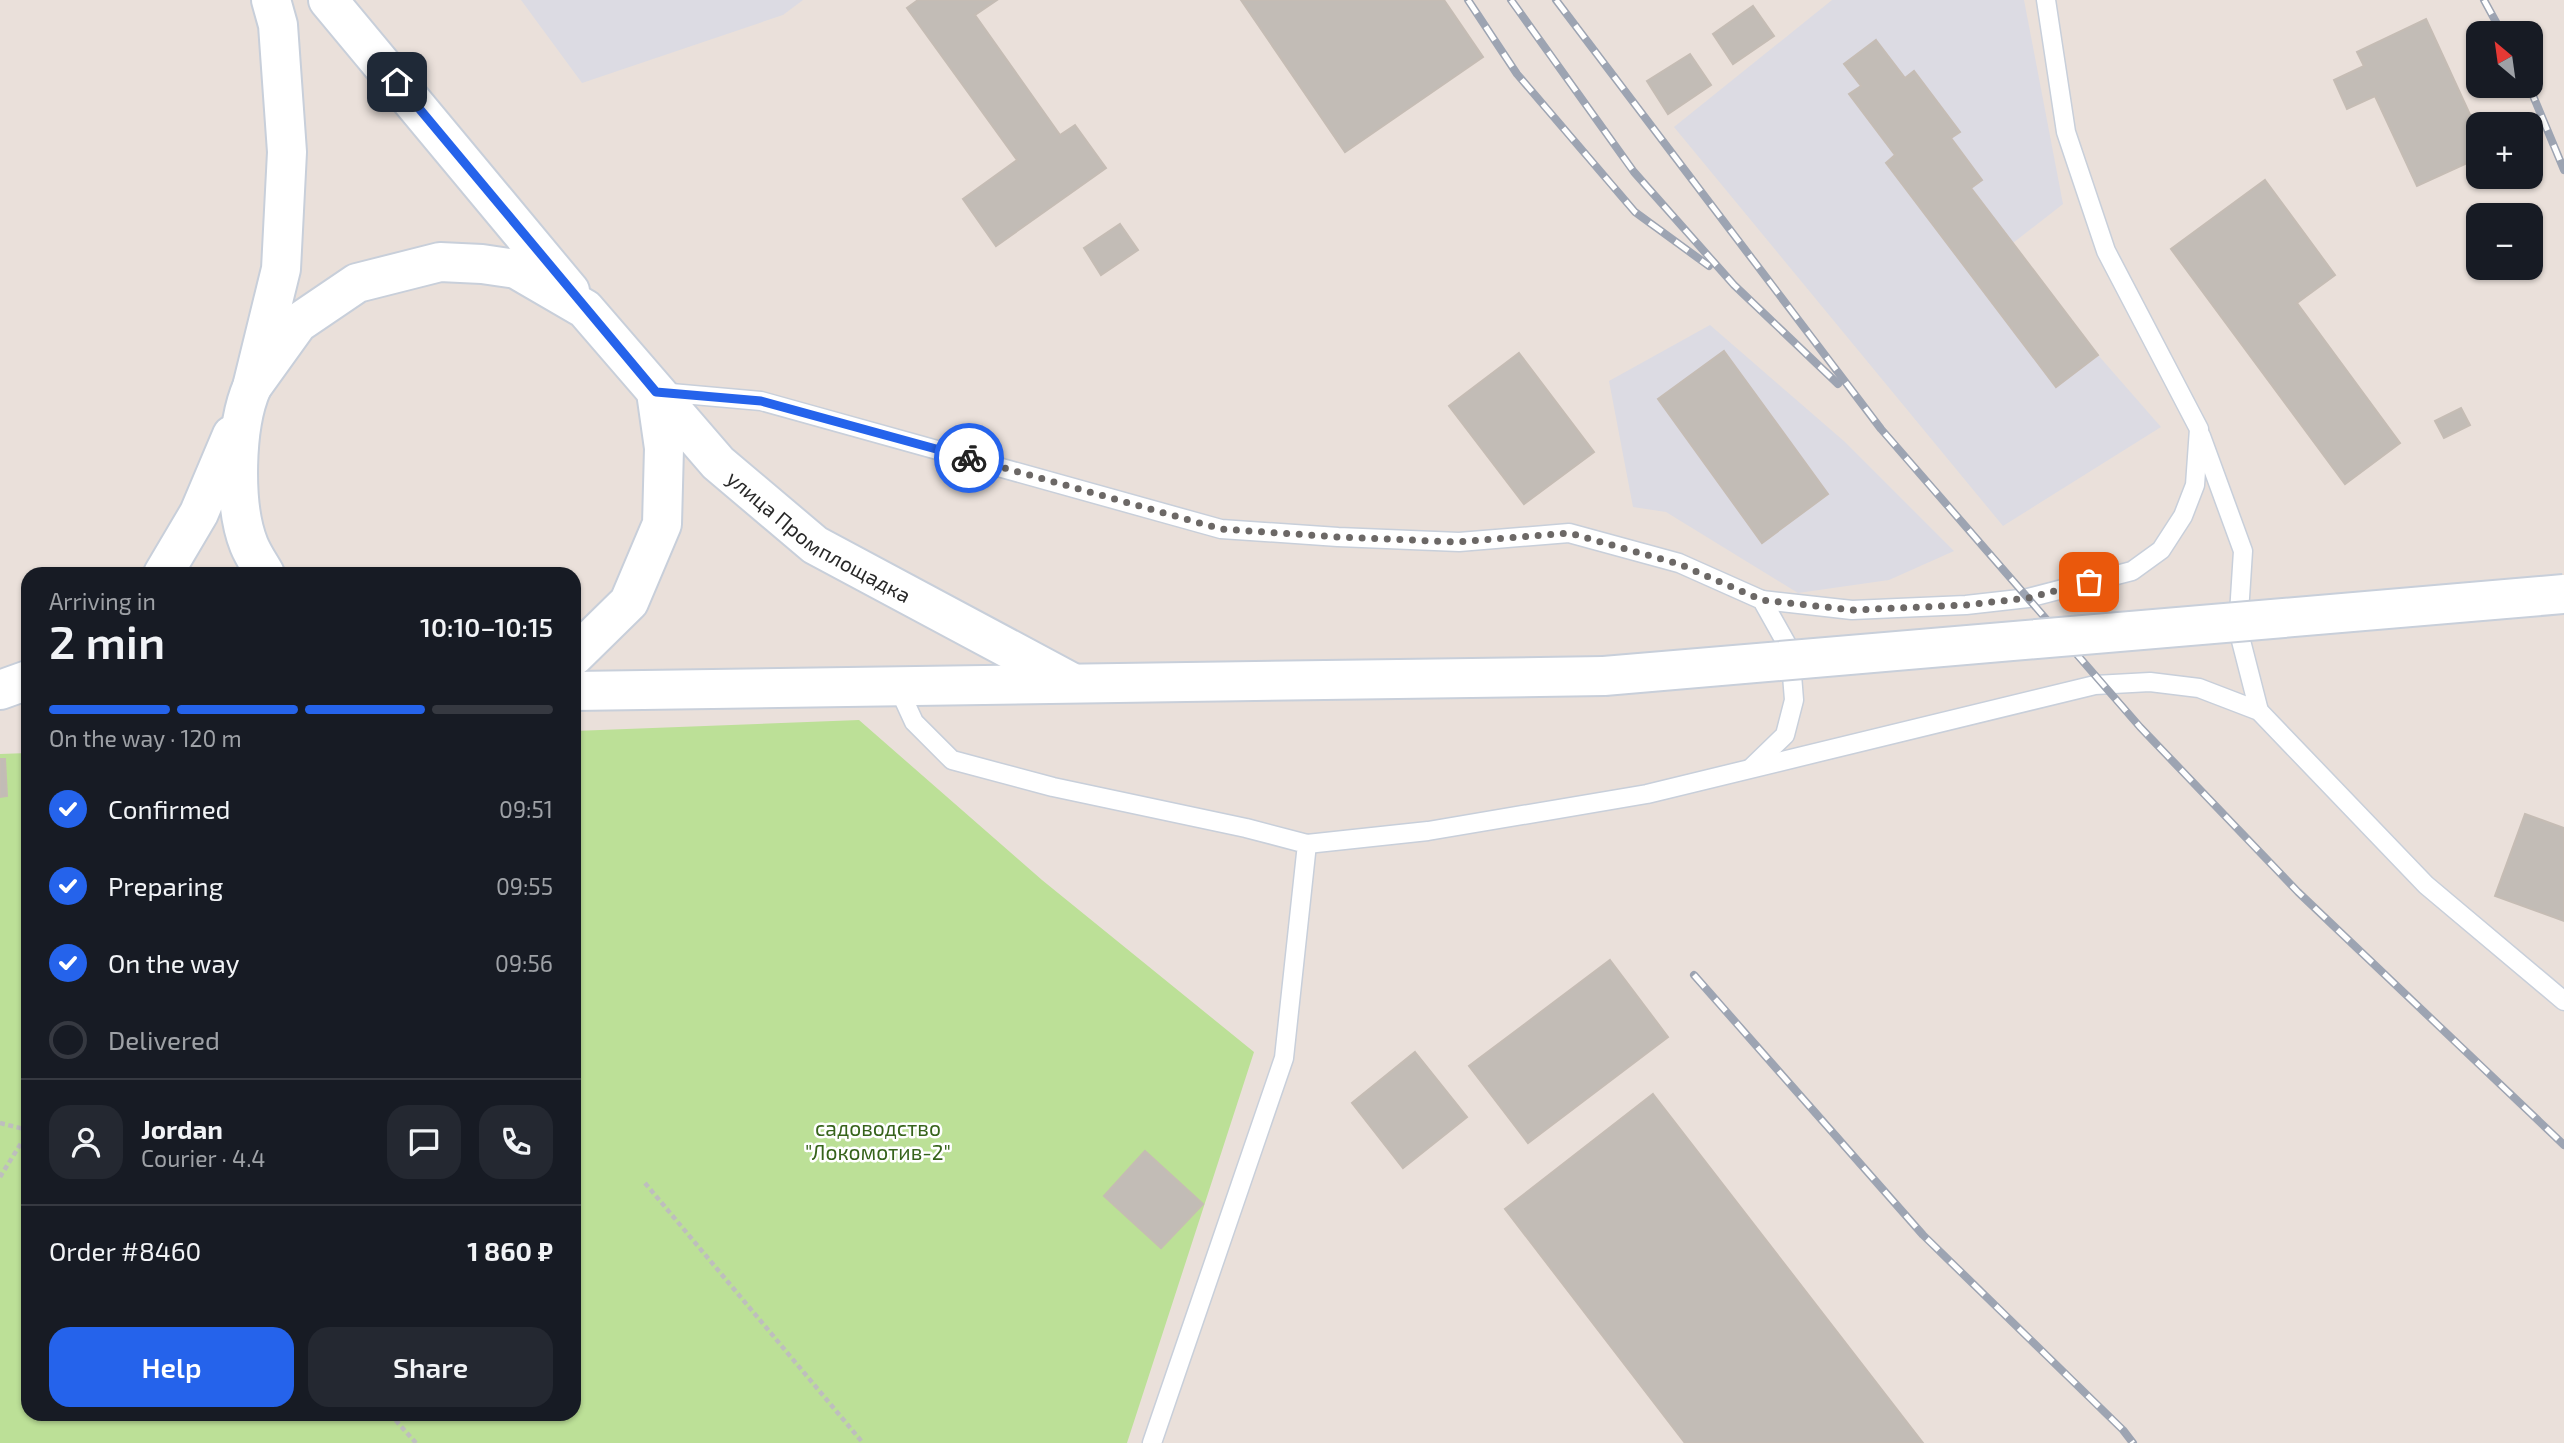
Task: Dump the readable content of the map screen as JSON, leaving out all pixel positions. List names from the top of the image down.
{
  "streets": {
    "street": ["улица Промплощадка"]
  },
  "parks": ["садоводство \"Локомотив-2\""],
  "north": "top left",
  "page": {
    "map_buttons": ["+", "−"],
    "heading": ["2 min", "Arriving in", "10:10–10:15"],
    "panel": [
      "Jordan",
      "Courier · 4.4",
      "Order #8460",
      "1 860 ₽"
    ],
    "bar": "On the way · 120 m",
    "list": [
      ["Confirmed", "09:51"],
      ["Preparing", "09:55"],
      ["On the way", "09:56"],
      "Delivered"
    ],
    "buttons": ["Help", "Share"]
  }
}
